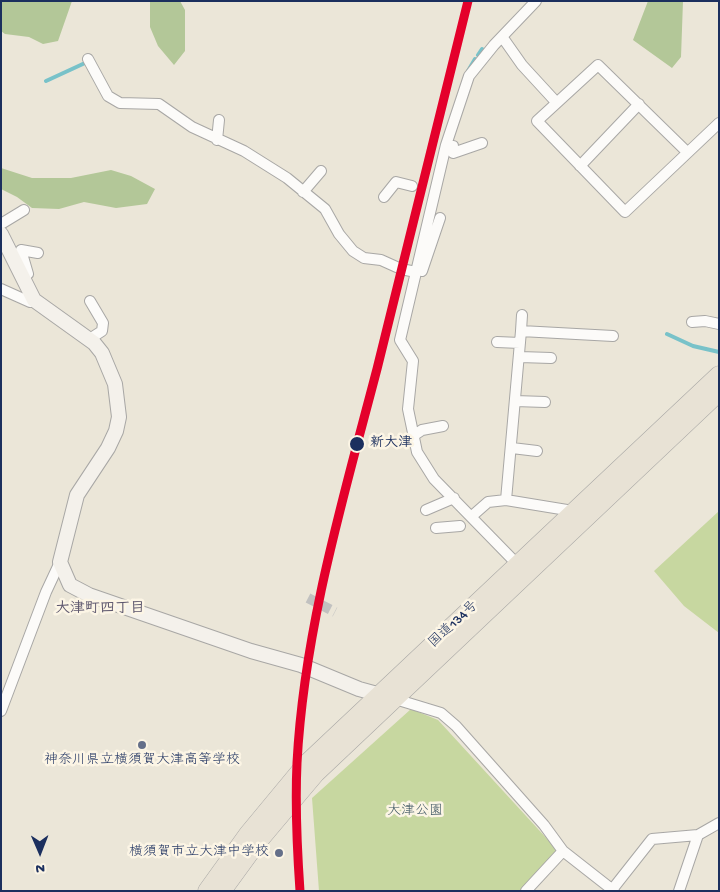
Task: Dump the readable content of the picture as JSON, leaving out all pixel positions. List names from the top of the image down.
{
  "streets": {
    "highway": ["国道134号"]
  },
  "districts": ["大津町四丁目"],
  "parks": ["大津公園"],
  "places": ["新大津", "神奈川県立横須賀大津高等学校", "横須賀市立大津中学校"],
  "north": "bottom"
}
